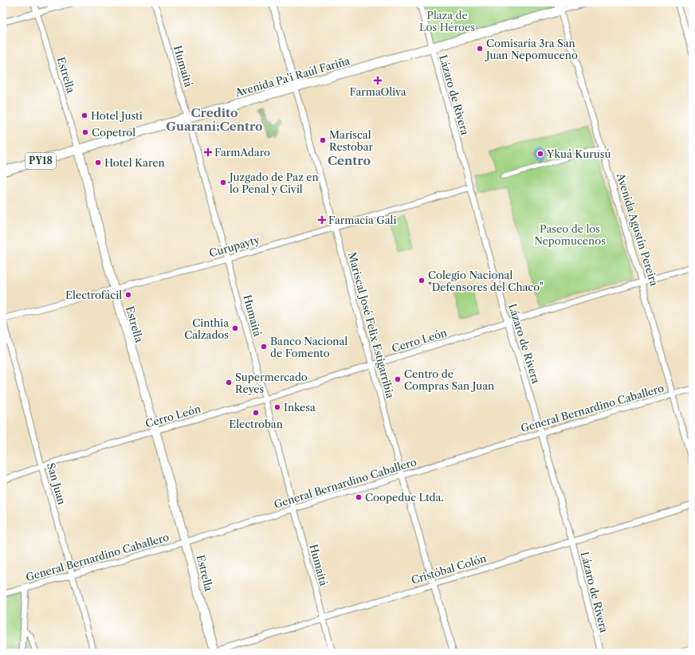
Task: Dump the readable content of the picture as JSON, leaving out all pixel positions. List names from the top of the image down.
{
  "streets": {
    "highway": ["Avenida Pa'i Raúl Fariña", "PY18"],
    "main road": ["Estrella"],
    "street": [
      "Humaitá",
      "Lázaro de Rivera",
      "Avenida Agustín Pereira",
      "Curupayty",
      "Mariscal José Felix Estigarribia",
      "Cerro León",
      "General Bernardino Caballero",
      "San Juan",
      "Cristóbal Colón"
    ]
  },
  "crossings": [
    ["Humaitá", "Avenida Pa'i Raúl Fariña"],
    ["Humaitá", "Curupayty"],
    ["Humaitá", "Cerro León"],
    ["Humaitá", "General Bernardino Caballero"],
    ["Humaitá", "Cristóbal Colón"],
    ["Estrella", "Avenida Pa'i Raúl Fariña"],
    ["Estrella", "Curupayty"],
    ["Estrella", "Cerro León"],
    ["Estrella", "General Bernardino Caballero"],
    ["Estrella", "Cristóbal Colón"],
    ["Avenida Pa'i Raúl Fariña", "Lázaro de Rivera"],
    ["Avenida Pa'i Raúl Fariña", "Avenida Agustín Pereira"],
    ["Avenida Pa'i Raúl Fariña", "Mariscal José Felix Estigarribia"],
    ["Lázaro de Rivera", "Curupayty"],
    ["Lázaro de Rivera", "Cerro León"],
    ["Lázaro de Rivera", "General Bernardino Caballero"],
    ["Lázaro de Rivera", "Cristóbal Colón"],
    ["Avenida Agustín Pereira", "Cerro León"],
    ["Avenida Agustín Pereira", "General Bernardino Caballero"],
    ["Curupayty", "Mariscal José Felix Estigarribia"],
    ["Curupayty", "San Juan"],
    ["Mariscal José Felix Estigarribia", "Cerro León"],
    ["Mariscal José Felix Estigarribia", "General Bernardino Caballero"],
    ["Mariscal José Felix Estigarribia", "Cristóbal Colón"],
    ["Cerro León", "San Juan"],
    ["General Bernardino Caballero", "San Juan"]
  ],
  "districts": ["Credito Guaraní;Centro", "Centro"],
  "parks": ["Plaza de Los Héroes", "Paseo de los Nepomucenos"],
  "places": {
    "other": [
      "Comisaría 3ra San Juan Nepomuceno",
      "Hotel Justi",
      "Copetrol",
      "Mariscal Restobar",
      "Ykuá Kurusú",
      "Hotel Karen",
      "Juzgado de Paz en lo Penal y Civil",
      "Colegio Nacional \"Defensores del Chaco\"",
      "Electrofácil",
      "Cinthia Calzados",
      "Banco Nacional de Fomento",
      "Centro de Compras San Juan",
      "Supermercado Reyes",
      "Inkesa",
      "Electroban",
      "Coopeduc Ltda."
    ],
    "health": ["FarmaOliva", "FarmAdaro", "Farmacia Gali"]
  }
}
